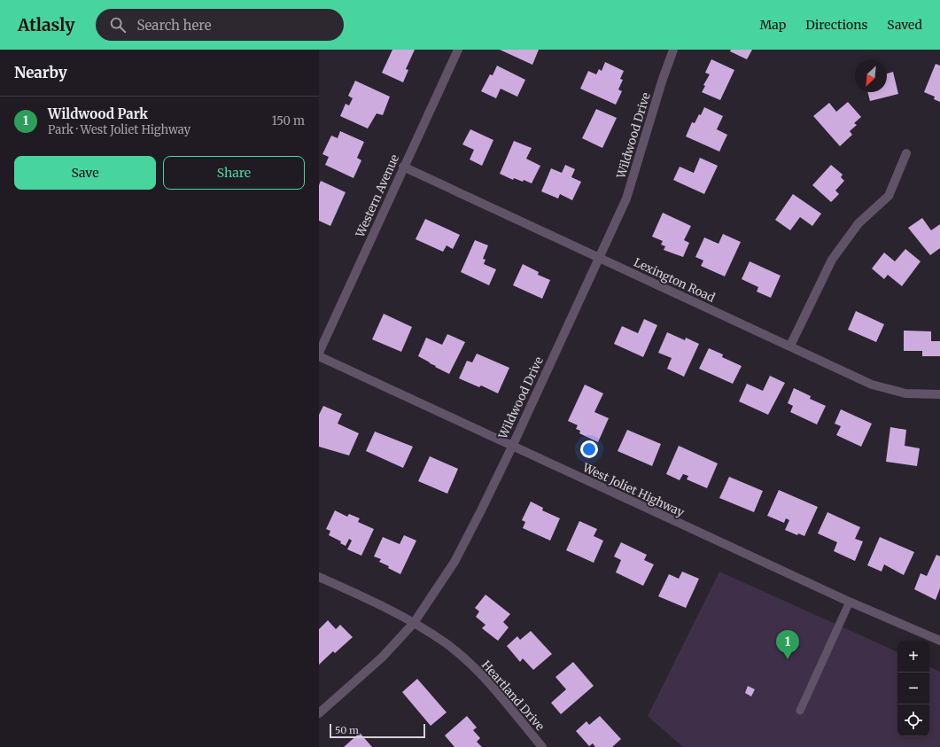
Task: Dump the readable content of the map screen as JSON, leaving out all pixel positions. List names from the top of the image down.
{
  "streets": {
    "street": [
      "Wildwood Drive",
      "Western Avenue",
      "Lexington Road",
      "West Joliet Highway",
      "Heartland Drive"
    ]
  },
  "crossings": [
    ["Wildwood Drive", "Lexington Road"],
    ["Wildwood Drive", "West Joliet Highway"],
    ["Wildwood Drive", "Heartland Drive"],
    ["Western Avenue", "Lexington Road"]
  ],
  "scale_bar": "50 m",
  "north": "bottom left",
  "page": {
    "header": "Atlasly",
    "search": "Search here",
    "nav": ["Map", "Directions", "Saved"],
    "heading": "Nearby",
    "list": [
      {
        "mark": "1",
        "name": "Wildwood Park",
        "note": "Park · West Joliet Highway",
        "value": "150 m"
      }
    ],
    "buttons": ["Save", "Share"],
    "pins": "1",
    "map_buttons": ["+", "−"],
    "scale": "50 m"
  }
}
